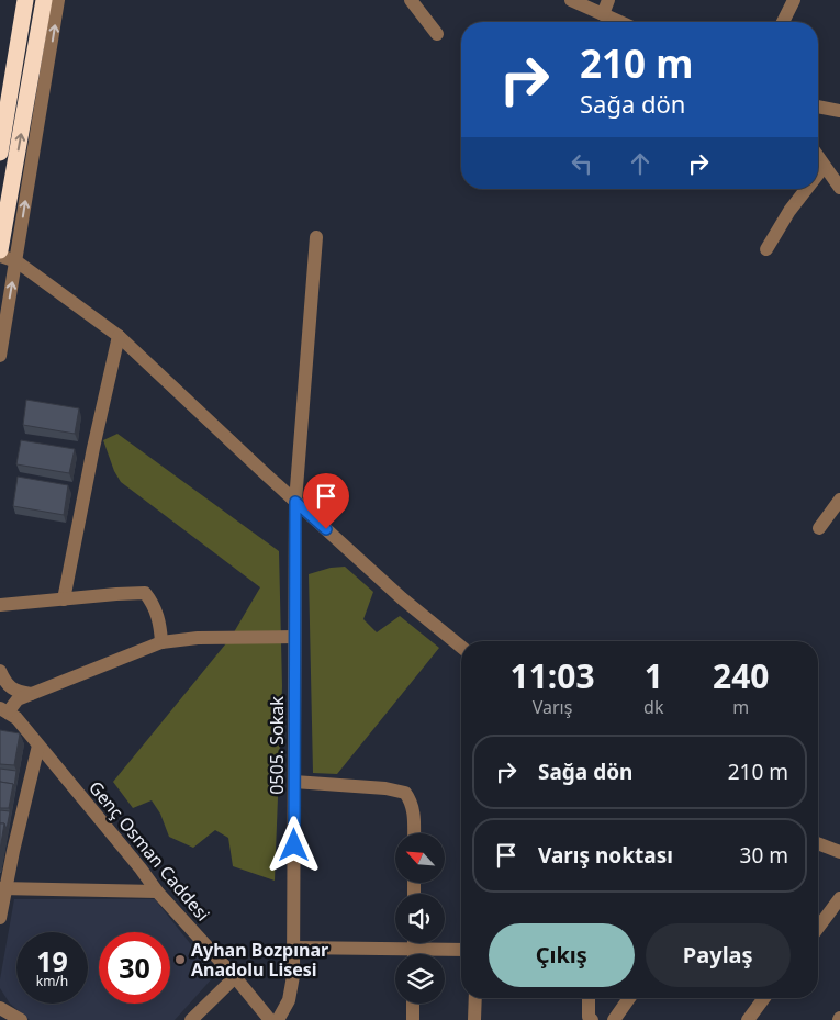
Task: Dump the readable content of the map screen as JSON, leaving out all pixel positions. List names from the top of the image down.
{
  "streets": {
    "street": ["0505. Sokak", "Genç Osman Caddesi"]
  },
  "crossings": [
    ["0505. Sokak", "Genç Osman Caddesi"]
  ],
  "places": ["Ayhan Bozpınar Anadolu Lisesi"],
  "north": "top left",
  "page": {
    "turn": ["210 m", "Sağa dön"],
    "eta": [
      "11:03",
      "Varış",
      "1",
      "dk",
      "240",
      "m"
    ],
    "list": [
      {
        "name": "Sağa dön",
        "value": "210 m"
      },
      {
        "name": "Varış noktası",
        "value": "30 m"
      }
    ],
    "buttons": ["Çıkış", "Paylaş"],
    "speed": "19 km/h",
    "limit": "30"
  }
}
